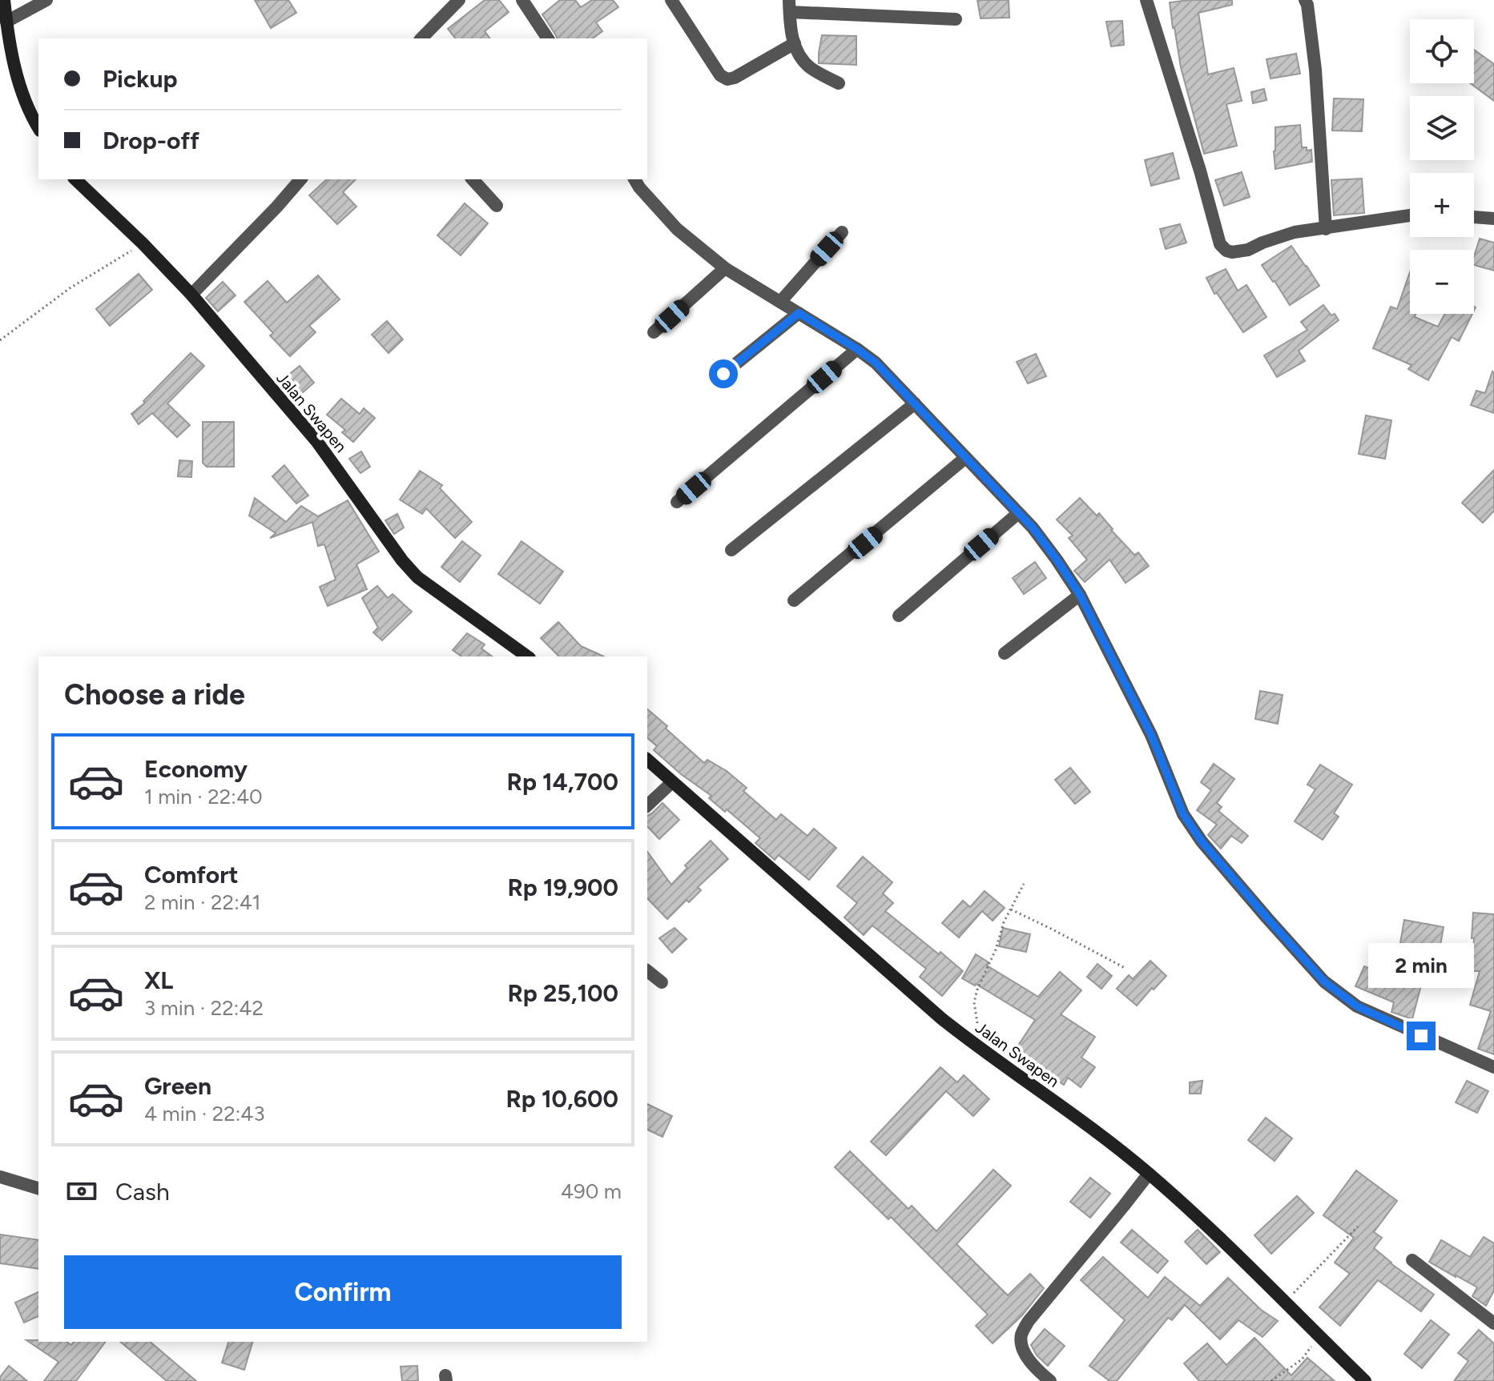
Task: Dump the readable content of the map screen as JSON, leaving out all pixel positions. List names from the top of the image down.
{
  "streets": {
    "main road": ["Jalan Swapen"]
  },
  "page": {
    "map_buttons": ["+", "−"],
    "banner": ["Pickup", "Drop-off"],
    "heading": "Choose a ride",
    "list": [
      {
        "name": "Economy",
        "note": "1 min · 22:40",
        "value": "Rp 14,700"
      },
      {
        "name": "Comfort",
        "note": "2 min · 22:41",
        "value": "Rp 19,900"
      },
      {
        "name": "XL",
        "note": "3 min · 22:42",
        "value": "Rp 25,100"
      },
      {
        "name": "Green",
        "note": "4 min · 22:43",
        "value": "Rp 10,600"
      }
    ],
    "bubble": "2 min",
    "pay": ["Cash", "490 m"],
    "buttons": "Confirm"
  }
}
